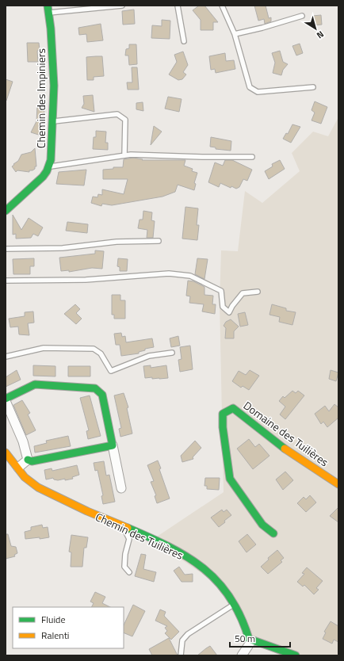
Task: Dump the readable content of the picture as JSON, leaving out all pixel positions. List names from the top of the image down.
{
  "streets": {
    "street": ["Chemin des Impiniers", "Domaine des Tuilières", "Chemin des Tuilières"]
  },
  "legend": ["Fluide", "Ralenti"],
  "scale_bar": "50 m",
  "north": "bottom right"
}
